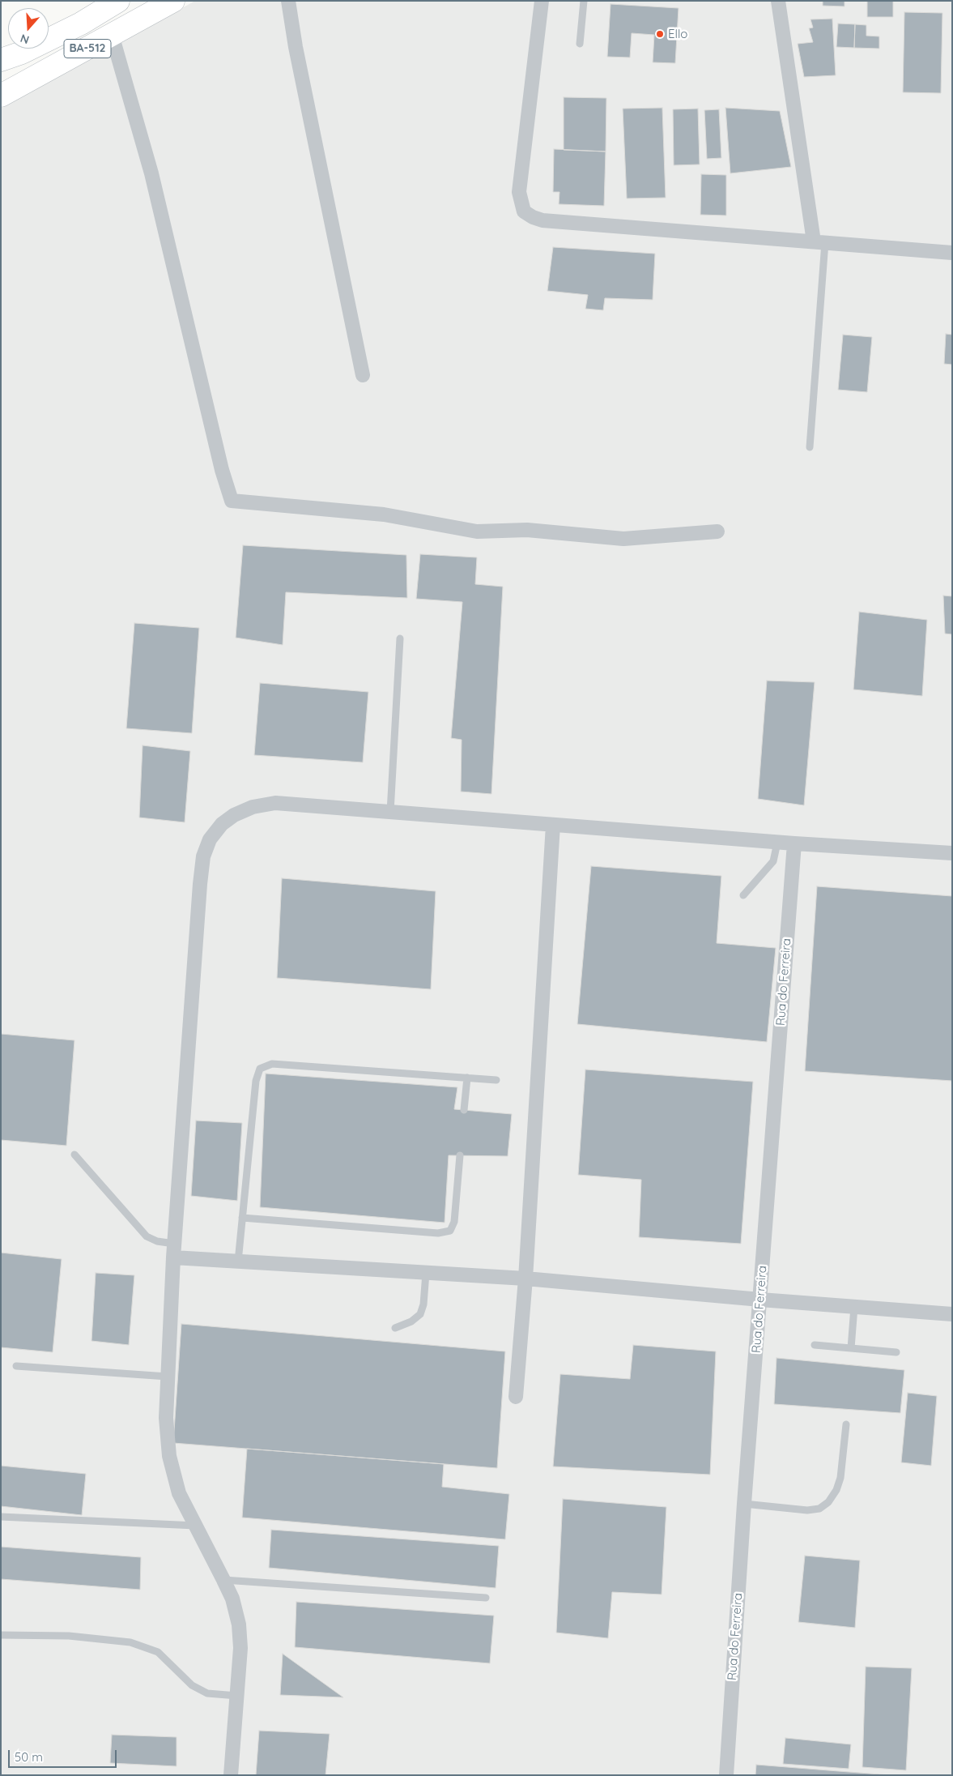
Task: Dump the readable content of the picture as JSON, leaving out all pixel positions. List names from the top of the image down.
{
  "streets": {
    "main road": ["BA-512"],
    "street": ["Rua do Ferreira"]
  },
  "places": ["Ello"],
  "scale_bar": "50 m",
  "north": "bottom"
}
